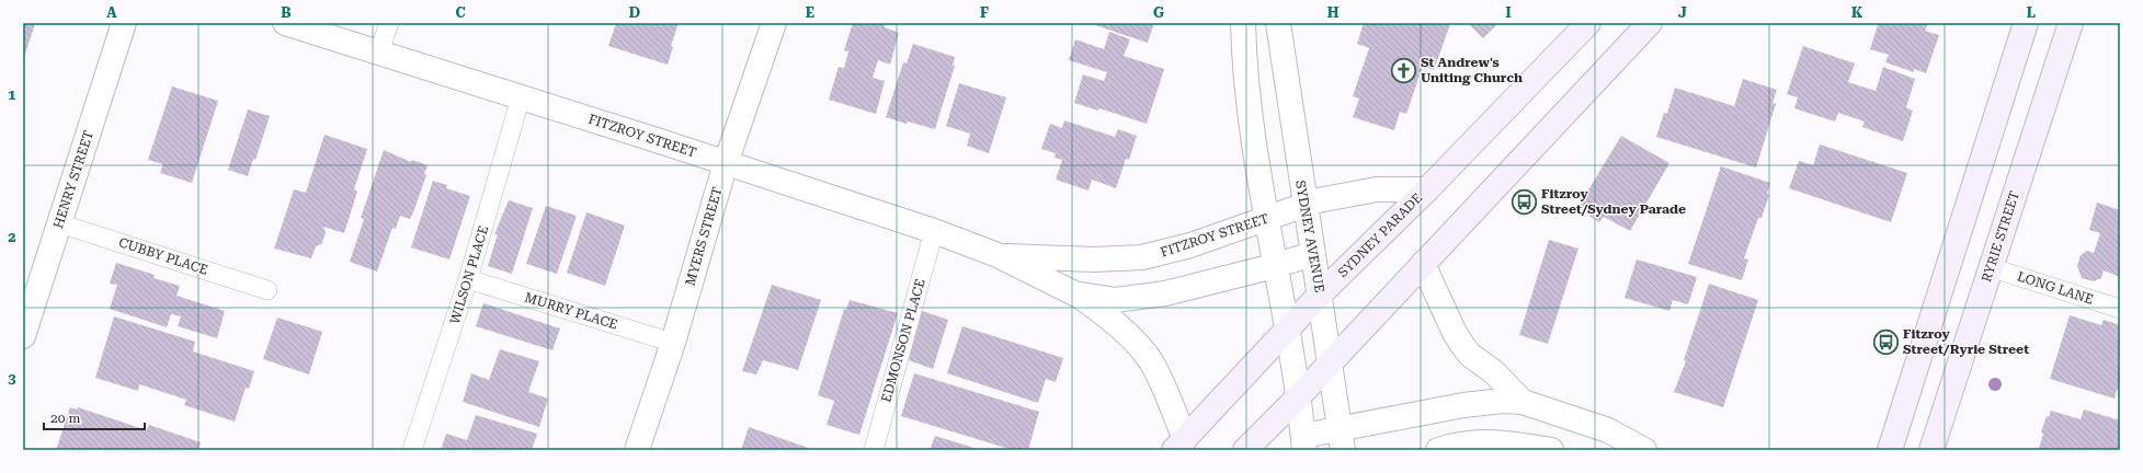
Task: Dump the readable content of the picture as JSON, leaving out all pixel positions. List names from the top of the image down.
{
  "streets": {
    "street": [
      "FITZROY STREET",
      "HENRY STREET",
      "SYDNEY PARADE",
      "MYERS STREET",
      "SYDNEY AVENUE",
      "RYRIE STREET"
    ],
    "lane": [
      "CUBBY PLACE",
      "WILSON PLACE",
      "LONG LANE",
      "MURRY PLACE",
      "EDMONSON PLACE"
    ]
  },
  "crossings": [
    ["FITZROY STREET", "SYDNEY PARADE"],
    ["FITZROY STREET", "MYERS STREET"],
    ["FITZROY STREET", "SYDNEY AVENUE"],
    ["FITZROY STREET", "WILSON PLACE"],
    ["FITZROY STREET", "EDMONSON PLACE"],
    ["HENRY STREET", "CUBBY PLACE"],
    ["SYDNEY PARADE", "SYDNEY AVENUE"],
    ["MYERS STREET", "MURRY PLACE"],
    ["RYRIE STREET", "LONG LANE"],
    ["WILSON PLACE", "MURRY PLACE"]
  ],
  "places": {
    "church": ["St Andrew's Uniting Church"],
    "bus stop": ["Fitzroy Street/Sydney Parade", "Fitzroy Street/Ryrie Street"]
  },
  "scale_bar": "20 m",
  "grid": {
    "columns": [
      "A",
      "B",
      "C",
      "D",
      "E",
      "F",
      "G",
      "H",
      "I",
      "J",
      "K",
      "L"
    ],
    "rows": ["1", "2", "3"]
  }
}
